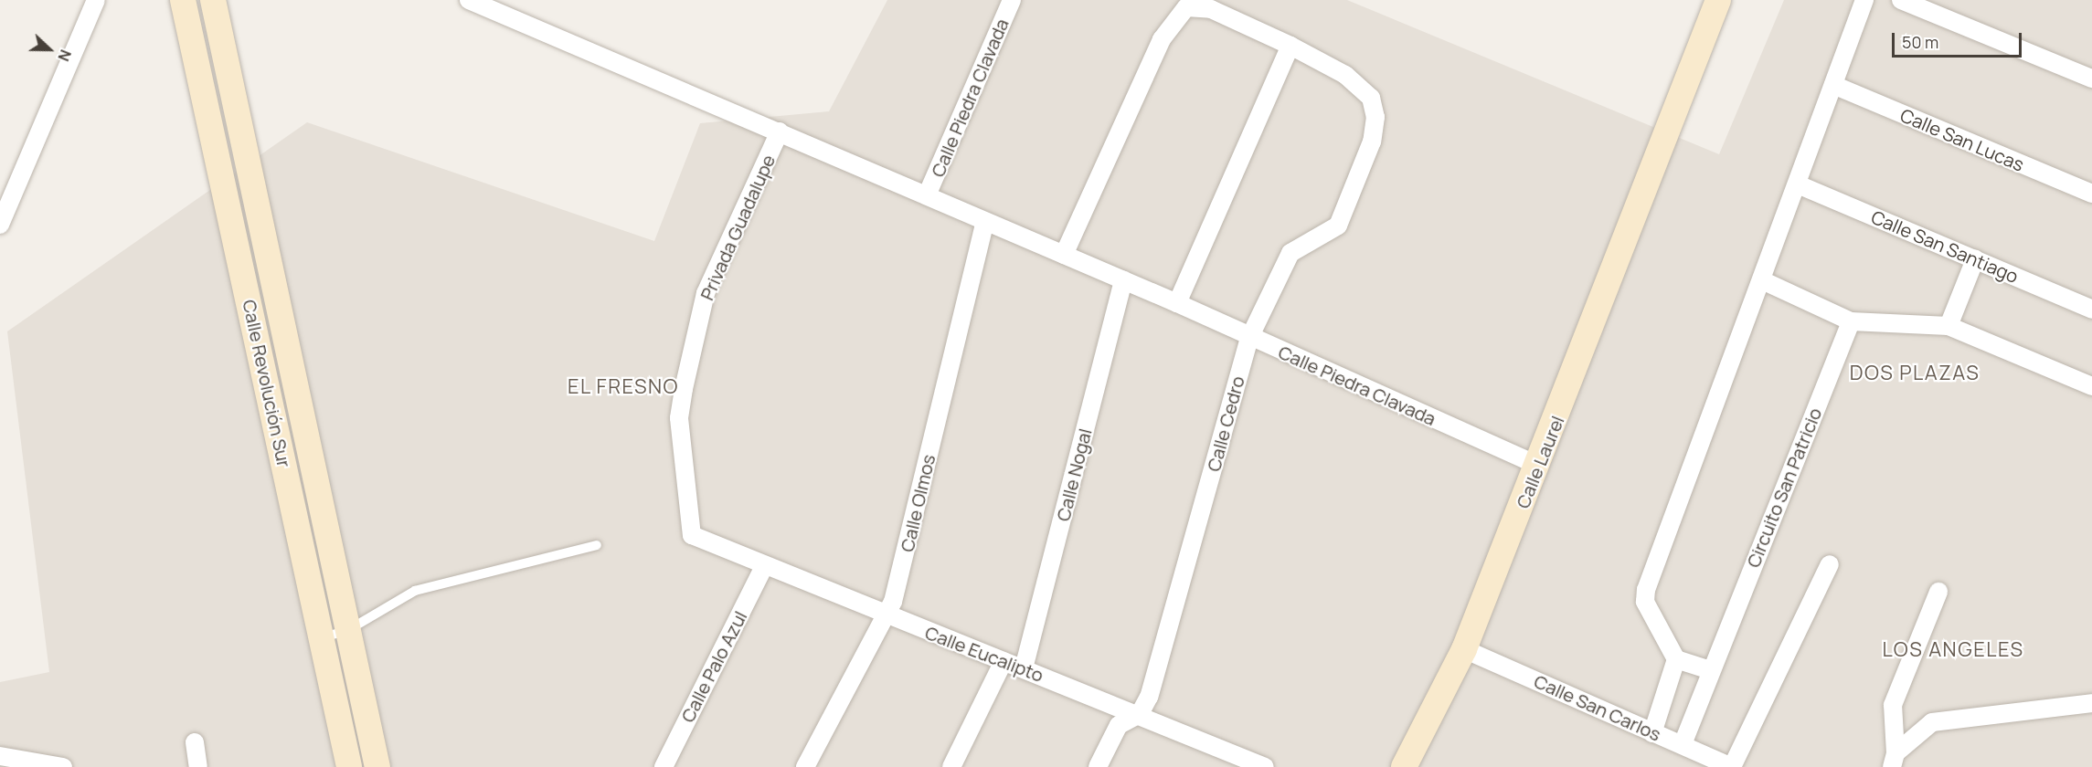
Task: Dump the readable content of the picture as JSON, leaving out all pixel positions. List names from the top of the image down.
{
  "streets": {
    "main road": ["Calle Revolución Sur", "Calle Laurel"],
    "street": [
      "Calle Piedra Clavada",
      "Calle San Lucas",
      "Privada Guadalupe",
      "Calle San Santiago",
      "Calle Cedro",
      "Calle Nogal",
      "Circuito San Patricio",
      "Calle Olmos",
      "Calle Eucalipto",
      "Calle Palo Azul",
      "Calle San Carlos"
    ]
  },
  "crossings": [
    ["Calle Piedra Clavada", "Privada Guadalupe"],
    ["Calle Piedra Clavada", "Calle Cedro"],
    ["Calle Piedra Clavada", "Calle Laurel"],
    ["Calle Piedra Clavada", "Calle Nogal"],
    ["Calle Piedra Clavada", "Calle Olmos"],
    ["Privada Guadalupe", "Calle Eucalipto"],
    ["Calle Cedro", "Calle Eucalipto"],
    ["Calle Laurel", "Calle San Carlos"],
    ["Calle Nogal", "Calle Eucalipto"],
    ["Circuito San Patricio", "Calle San Carlos"],
    ["Calle Olmos", "Calle Eucalipto"],
    ["Calle Eucalipto", "Calle Palo Azul"]
  ],
  "districts": ["DOS PLAZAS", "EL FRESNO", "LOS ANGELES"],
  "scale_bar": "50 m",
  "north": "right"
}
